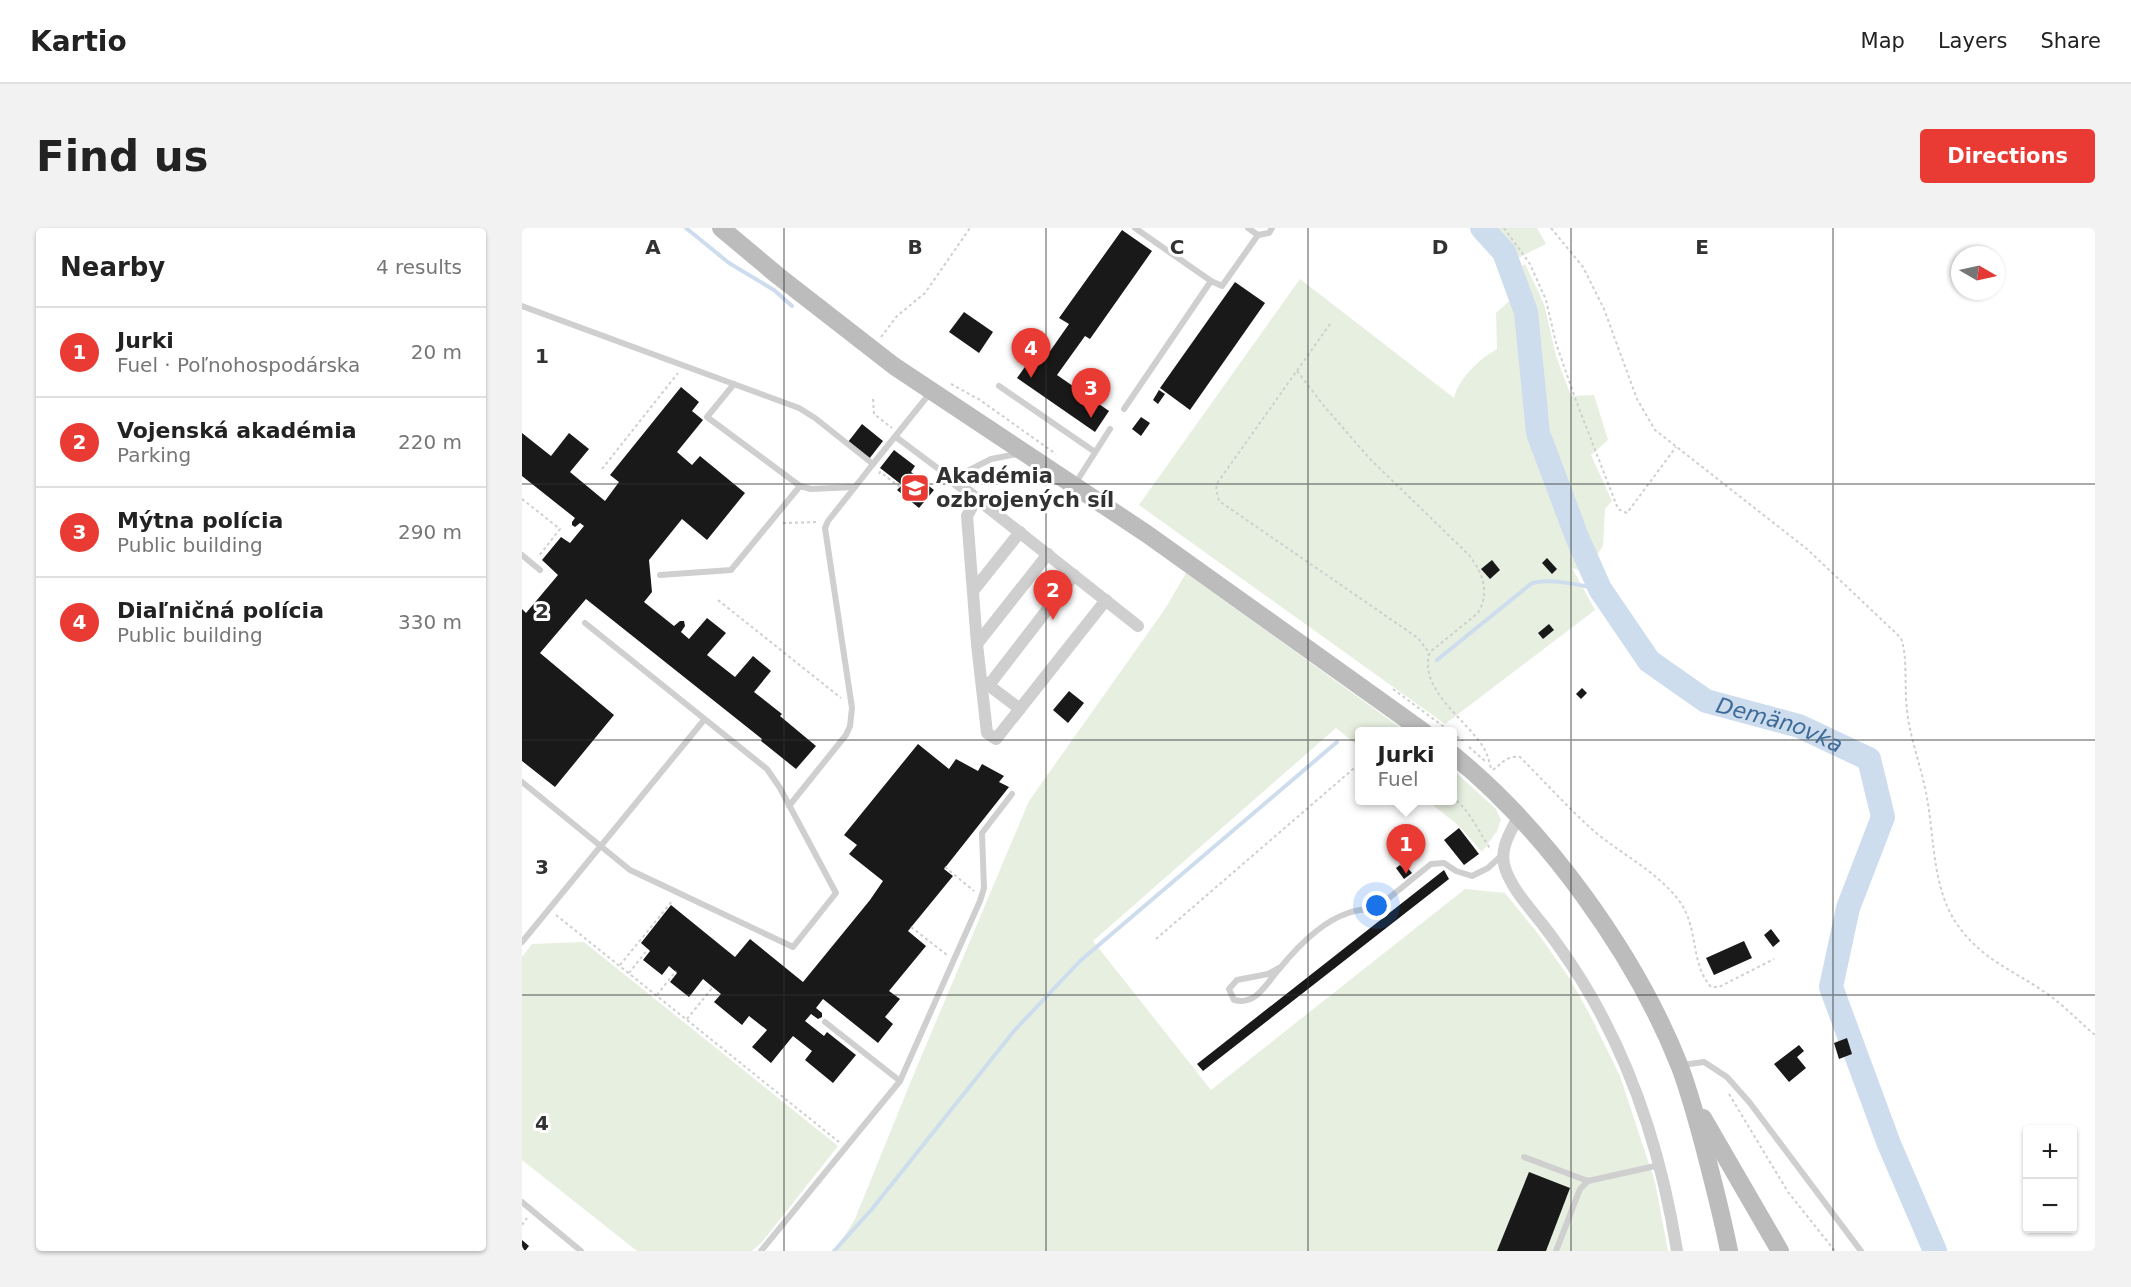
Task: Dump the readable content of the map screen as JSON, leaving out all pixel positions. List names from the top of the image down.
{
  "water": ["Demänovka"],
  "places": {
    "school or university": ["Akadémia ozbrojených síl"]
  },
  "north": "right",
  "page": {
    "header": "Kartio",
    "nav": ["Map", "Layers", "Share"],
    "buttons": "Directions",
    "title": "Find us",
    "heading": ["Nearby", "4 results"],
    "list": [
      {
        "mark": "1",
        "name": "Jurki",
        "note": "Fuel · Poľnohospodárska",
        "value": "20 m"
      },
      {
        "mark": "2",
        "name": "Vojenská akadémia",
        "note": "Parking",
        "value": "220 m"
      },
      {
        "mark": "3",
        "name": "Mýtna polícia",
        "note": "Public building",
        "value": "290 m"
      },
      {
        "mark": "4",
        "name": "Diaľničná polícia",
        "note": "Public building",
        "value": "330 m"
      }
    ],
    "pins": [
      "4",
      "3",
      "2",
      "1"
    ],
    "popup": ["Jurki", "Fuel"],
    "map_buttons": ["+", "−"]
  },
  "grid": {
    "columns": [
      "A",
      "B",
      "C",
      "D",
      "E"
    ],
    "rows": [
      "1",
      "2",
      "3",
      "4"
    ]
  }
}
